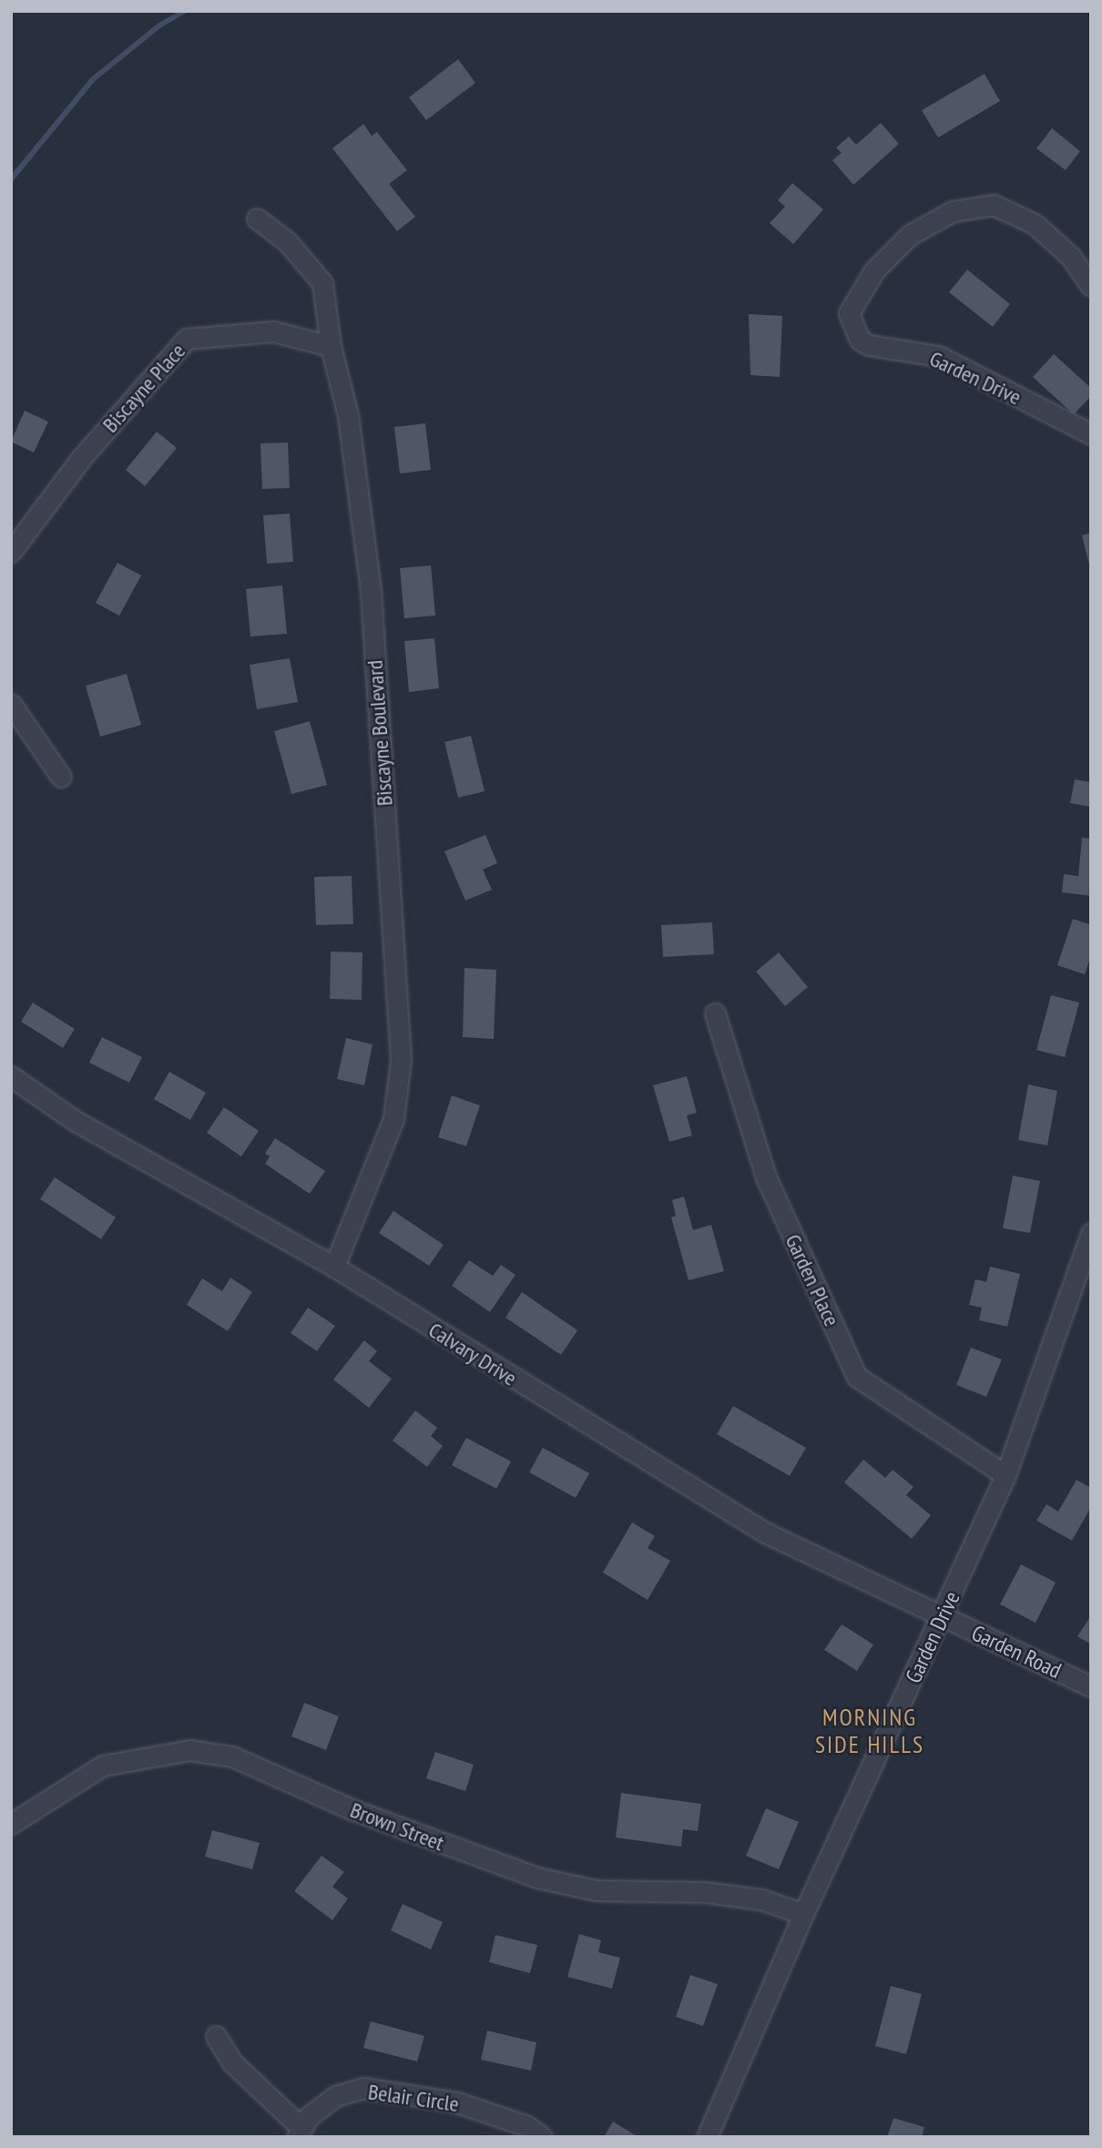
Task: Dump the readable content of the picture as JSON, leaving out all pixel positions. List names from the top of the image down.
{
  "streets": {
    "street": [
      "Garden Drive",
      "Biscayne Place",
      "Biscayne Boulevard",
      "Garden Place",
      "Calvary Drive",
      "Garden Road",
      "Brown Street",
      "Belair Circle"
    ]
  },
  "crossings": [
    ["Garden Drive", "Garden Place"],
    ["Garden Drive", "Calvary Drive"],
    ["Garden Drive", "Garden Road"],
    ["Garden Drive", "Brown Street"],
    ["Biscayne Place", "Biscayne Boulevard"],
    ["Biscayne Boulevard", "Calvary Drive"],
    ["Calvary Drive", "Garden Road"]
  ],
  "districts": ["MORNING SIDE HILLS"]
}
